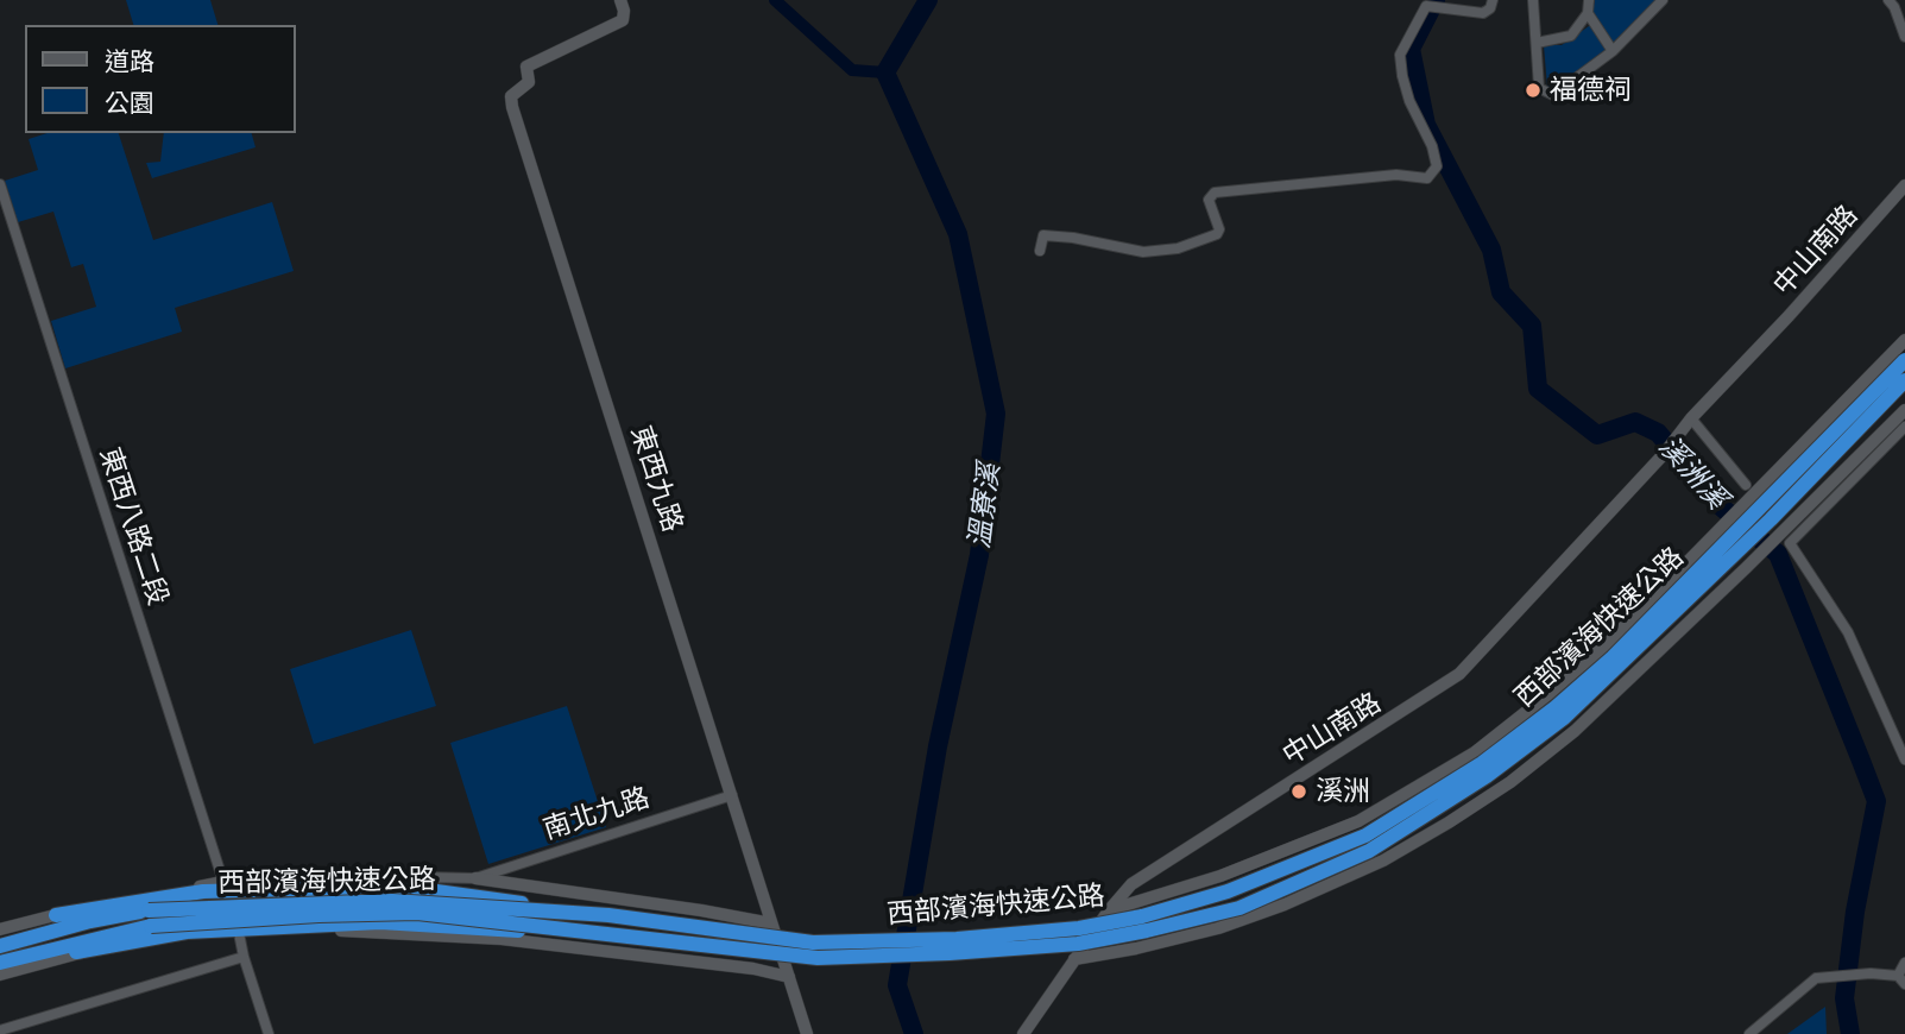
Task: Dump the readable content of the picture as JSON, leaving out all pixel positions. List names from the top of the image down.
{
  "streets": {
    "highway": ["西部濱海快速公路"],
    "street": [
      "中山南路",
      "東西九路",
      "東西八路二段",
      "南北九路"
    ]
  },
  "crossings": [
    ["東西九路", "南北九路"],
    ["東西八路二段", "南北九路"]
  ],
  "water": ["溪洲溪", "溫寮溪"],
  "places": ["福德祠", "溪洲"],
  "legend": ["道路", "公園"]
}
